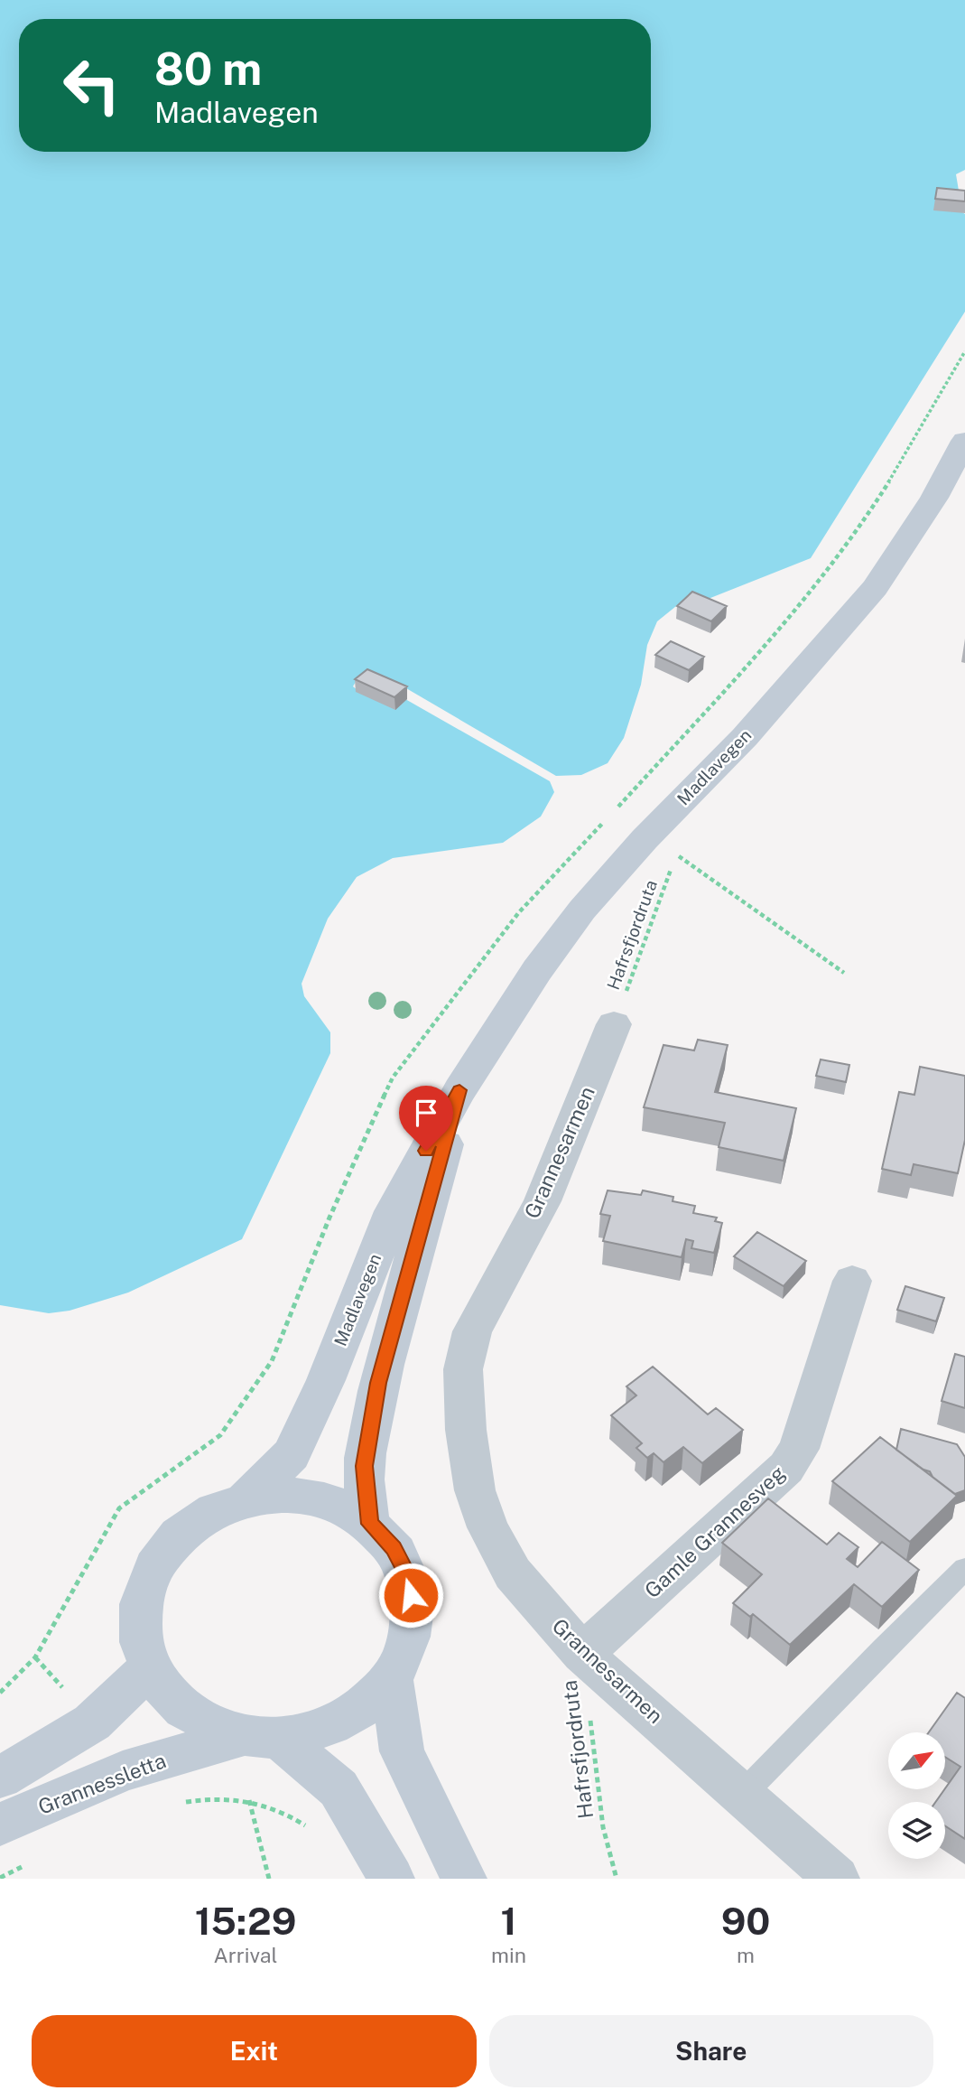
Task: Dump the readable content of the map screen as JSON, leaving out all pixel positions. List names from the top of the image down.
{
  "streets": {
    "main road": ["Madlavegen", "Grannessletta"],
    "street": ["Grannesarmen", "Gamle Grannesveg"],
    "path": ["Hafrsfjordruta"]
  },
  "crossings": [
    ["Madlavegen", "Grannessletta"],
    ["Hafrsfjordruta", "Grannesarmen"],
    ["Hafrsfjordruta", "Gamle Grannesveg"],
    ["Grannesarmen", "Gamle Grannesveg"]
  ],
  "north": "top right",
  "page": {
    "turn": ["80 m", "Madlavegen"],
    "eta": [
      "15:29",
      "Arrival",
      "1",
      "min",
      "90",
      "m"
    ],
    "buttons": ["Exit", "Share"]
  }
}
